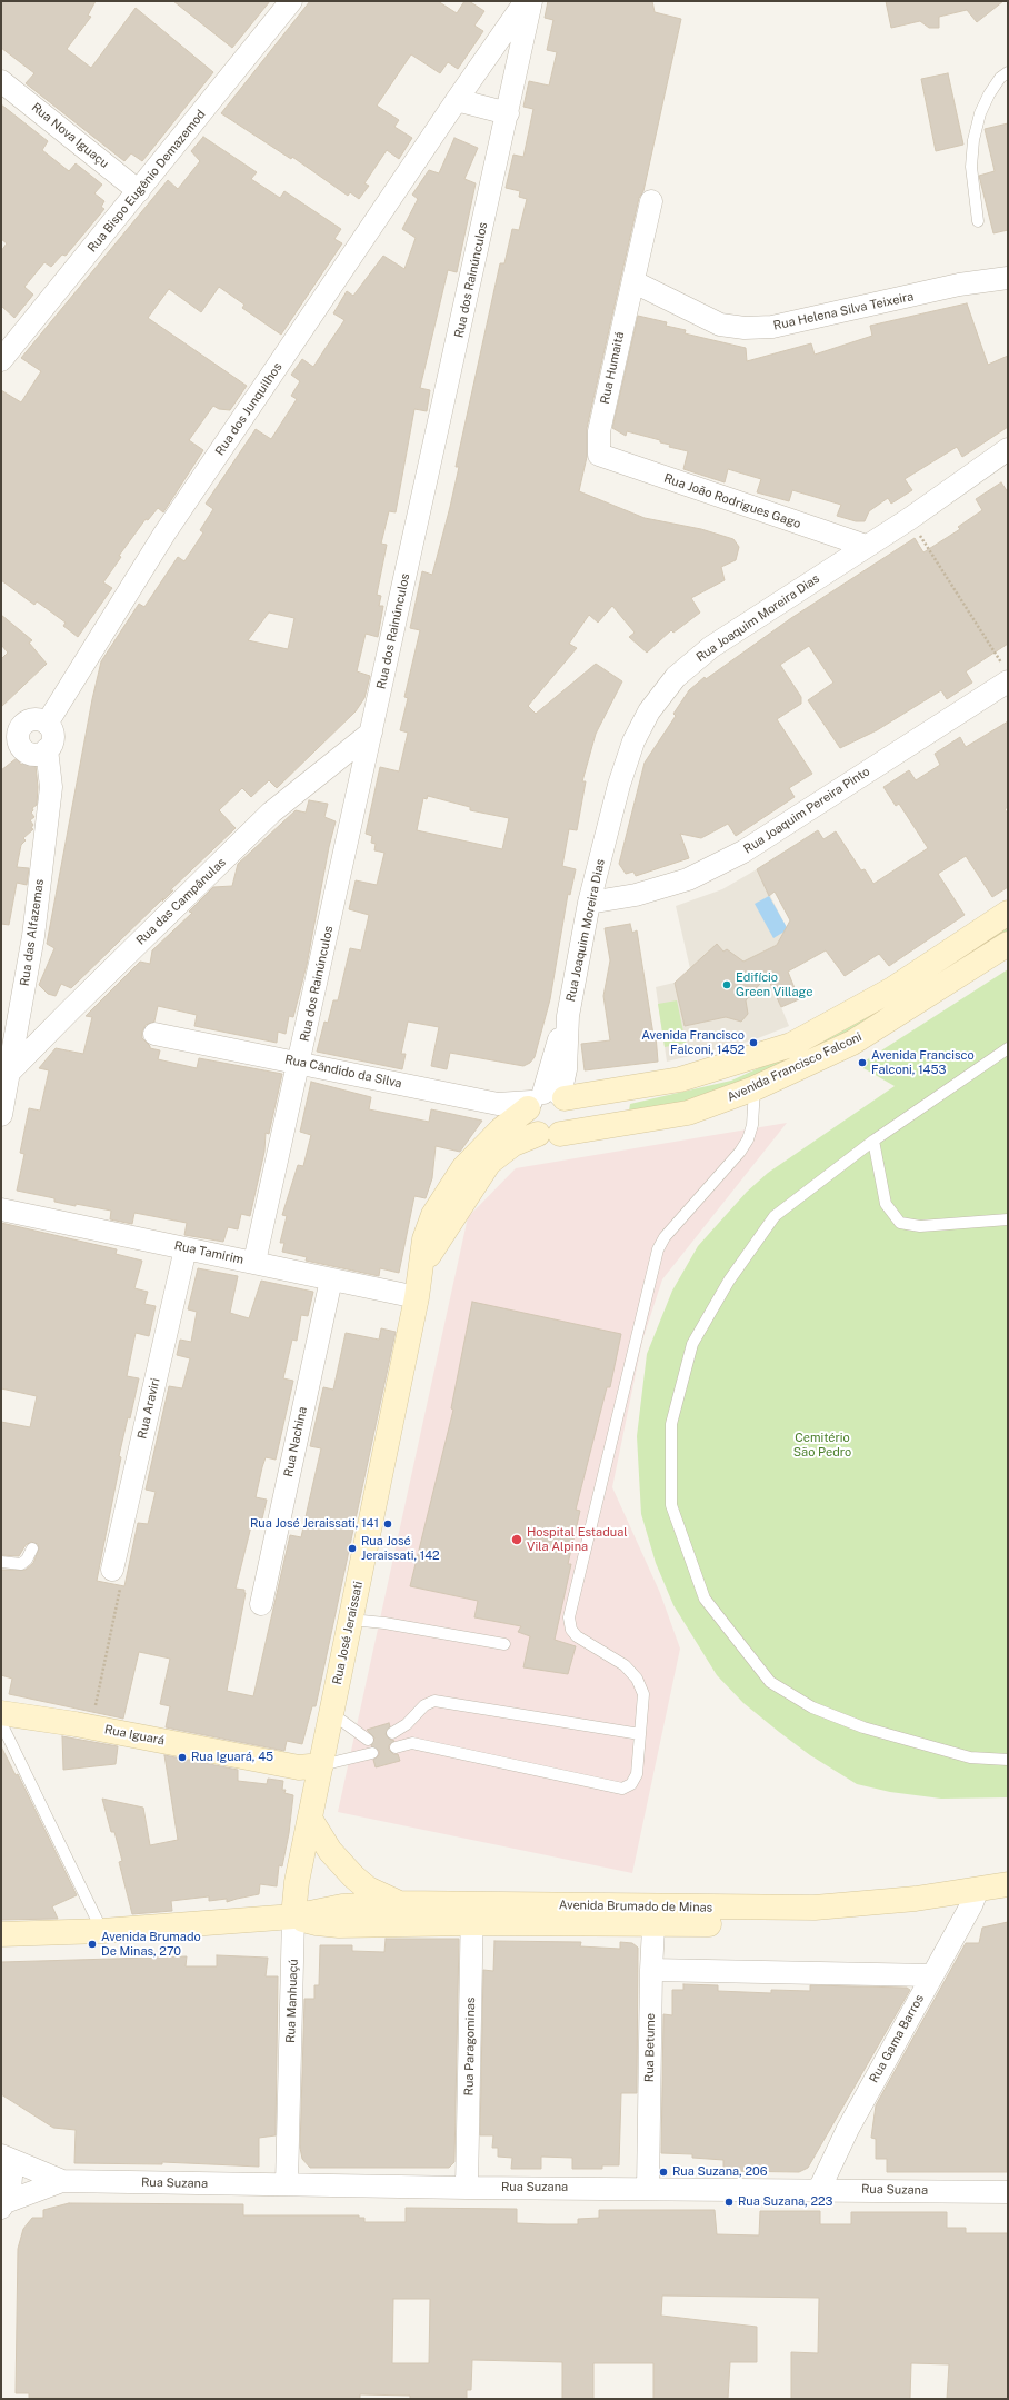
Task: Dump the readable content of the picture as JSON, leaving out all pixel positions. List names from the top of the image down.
{
  "streets": {
    "main road": [
      "Avenida Francisco Falconi",
      "Rua José Jeraissati",
      "Rua Iguará",
      "Avenida Brumado de Minas",
      "Rua Manhuaçú"
    ],
    "street": [
      "Rua Nova Iguaçu",
      "Rua Bispo Eugênio Demazemod",
      "Rua dos Rainúnculos",
      "Rua Helena Silva Teixeira",
      "Rua Humaitá",
      "Rua dos Junquilhos",
      "Rua João Rodrigues Gago",
      "Rua Joaquim Moreira Dias",
      "Rua Joaquim Pereira Pinto",
      "Rua das Campânulas",
      "Rua das Alfazemas",
      "Rua Cândido da Silva",
      "Rua Tamirim",
      "Rua Araviri",
      "Rua Nachina",
      "Rua Gama Barros",
      "Rua Paragominas",
      "Rua Betume",
      "Rua Suzana"
    ]
  },
  "crossings": [
    ["Rua Nova Iguaçu", "Rua Bispo Eugênio Demazemod"],
    ["Rua dos Rainúnculos", "Rua das Campânulas"],
    ["Rua dos Rainúnculos", "Rua Cândido da Silva"],
    ["Rua dos Rainúnculos", "Rua Tamirim"],
    ["Rua Helena Silva Teixeira", "Rua Humaitá"],
    ["Rua Humaitá", "Rua João Rodrigues Gago"],
    ["Rua dos Junquilhos", "Rua das Alfazemas"],
    ["Rua João Rodrigues Gago", "Rua Joaquim Moreira Dias"],
    ["Rua Joaquim Moreira Dias", "Rua Joaquim Pereira Pinto"],
    ["Rua Joaquim Moreira Dias", "Avenida Francisco Falconi"],
    ["Rua Joaquim Moreira Dias", "Rua Cândido da Silva"],
    ["Rua das Campânulas", "Rua das Alfazemas"],
    ["Avenida Francisco Falconi", "Rua Cândido da Silva"],
    ["Avenida Francisco Falconi", "Rua José Jeraissati"],
    ["Rua Tamirim", "Rua Araviri"],
    ["Rua Tamirim", "Rua Nachina"],
    ["Rua Tamirim", "Rua José Jeraissati"],
    ["Rua José Jeraissati", "Rua Iguará"],
    ["Rua José Jeraissati", "Rua Manhuaçú"],
    ["Avenida Brumado de Minas", "Rua Manhuaçú"],
    ["Avenida Brumado de Minas", "Rua Gama Barros"],
    ["Avenida Brumado de Minas", "Rua Paragominas"],
    ["Avenida Brumado de Minas", "Rua Betume"],
    ["Rua Manhuaçú", "Rua Suzana"],
    ["Rua Gama Barros", "Rua Suzana"],
    ["Rua Paragominas", "Rua Suzana"],
    ["Rua Betume", "Rua Suzana"]
  ],
  "parks": ["Cemitério São Pedro"],
  "places": [
    "Edifício Green Village",
    "Avenida Francisco Falconi, 1452",
    "Avenida Francisco Falconi, 1453",
    "Rua José Jeraissati, 141",
    "Hospital Estadual Vila Alpina",
    "Rua José Jeraissati, 142",
    "Rua Iguará, 45",
    "Avenida Brumado De Minas, 270",
    "Rua Suzana, 206",
    "Rua Suzana, 223"
  ]
}
